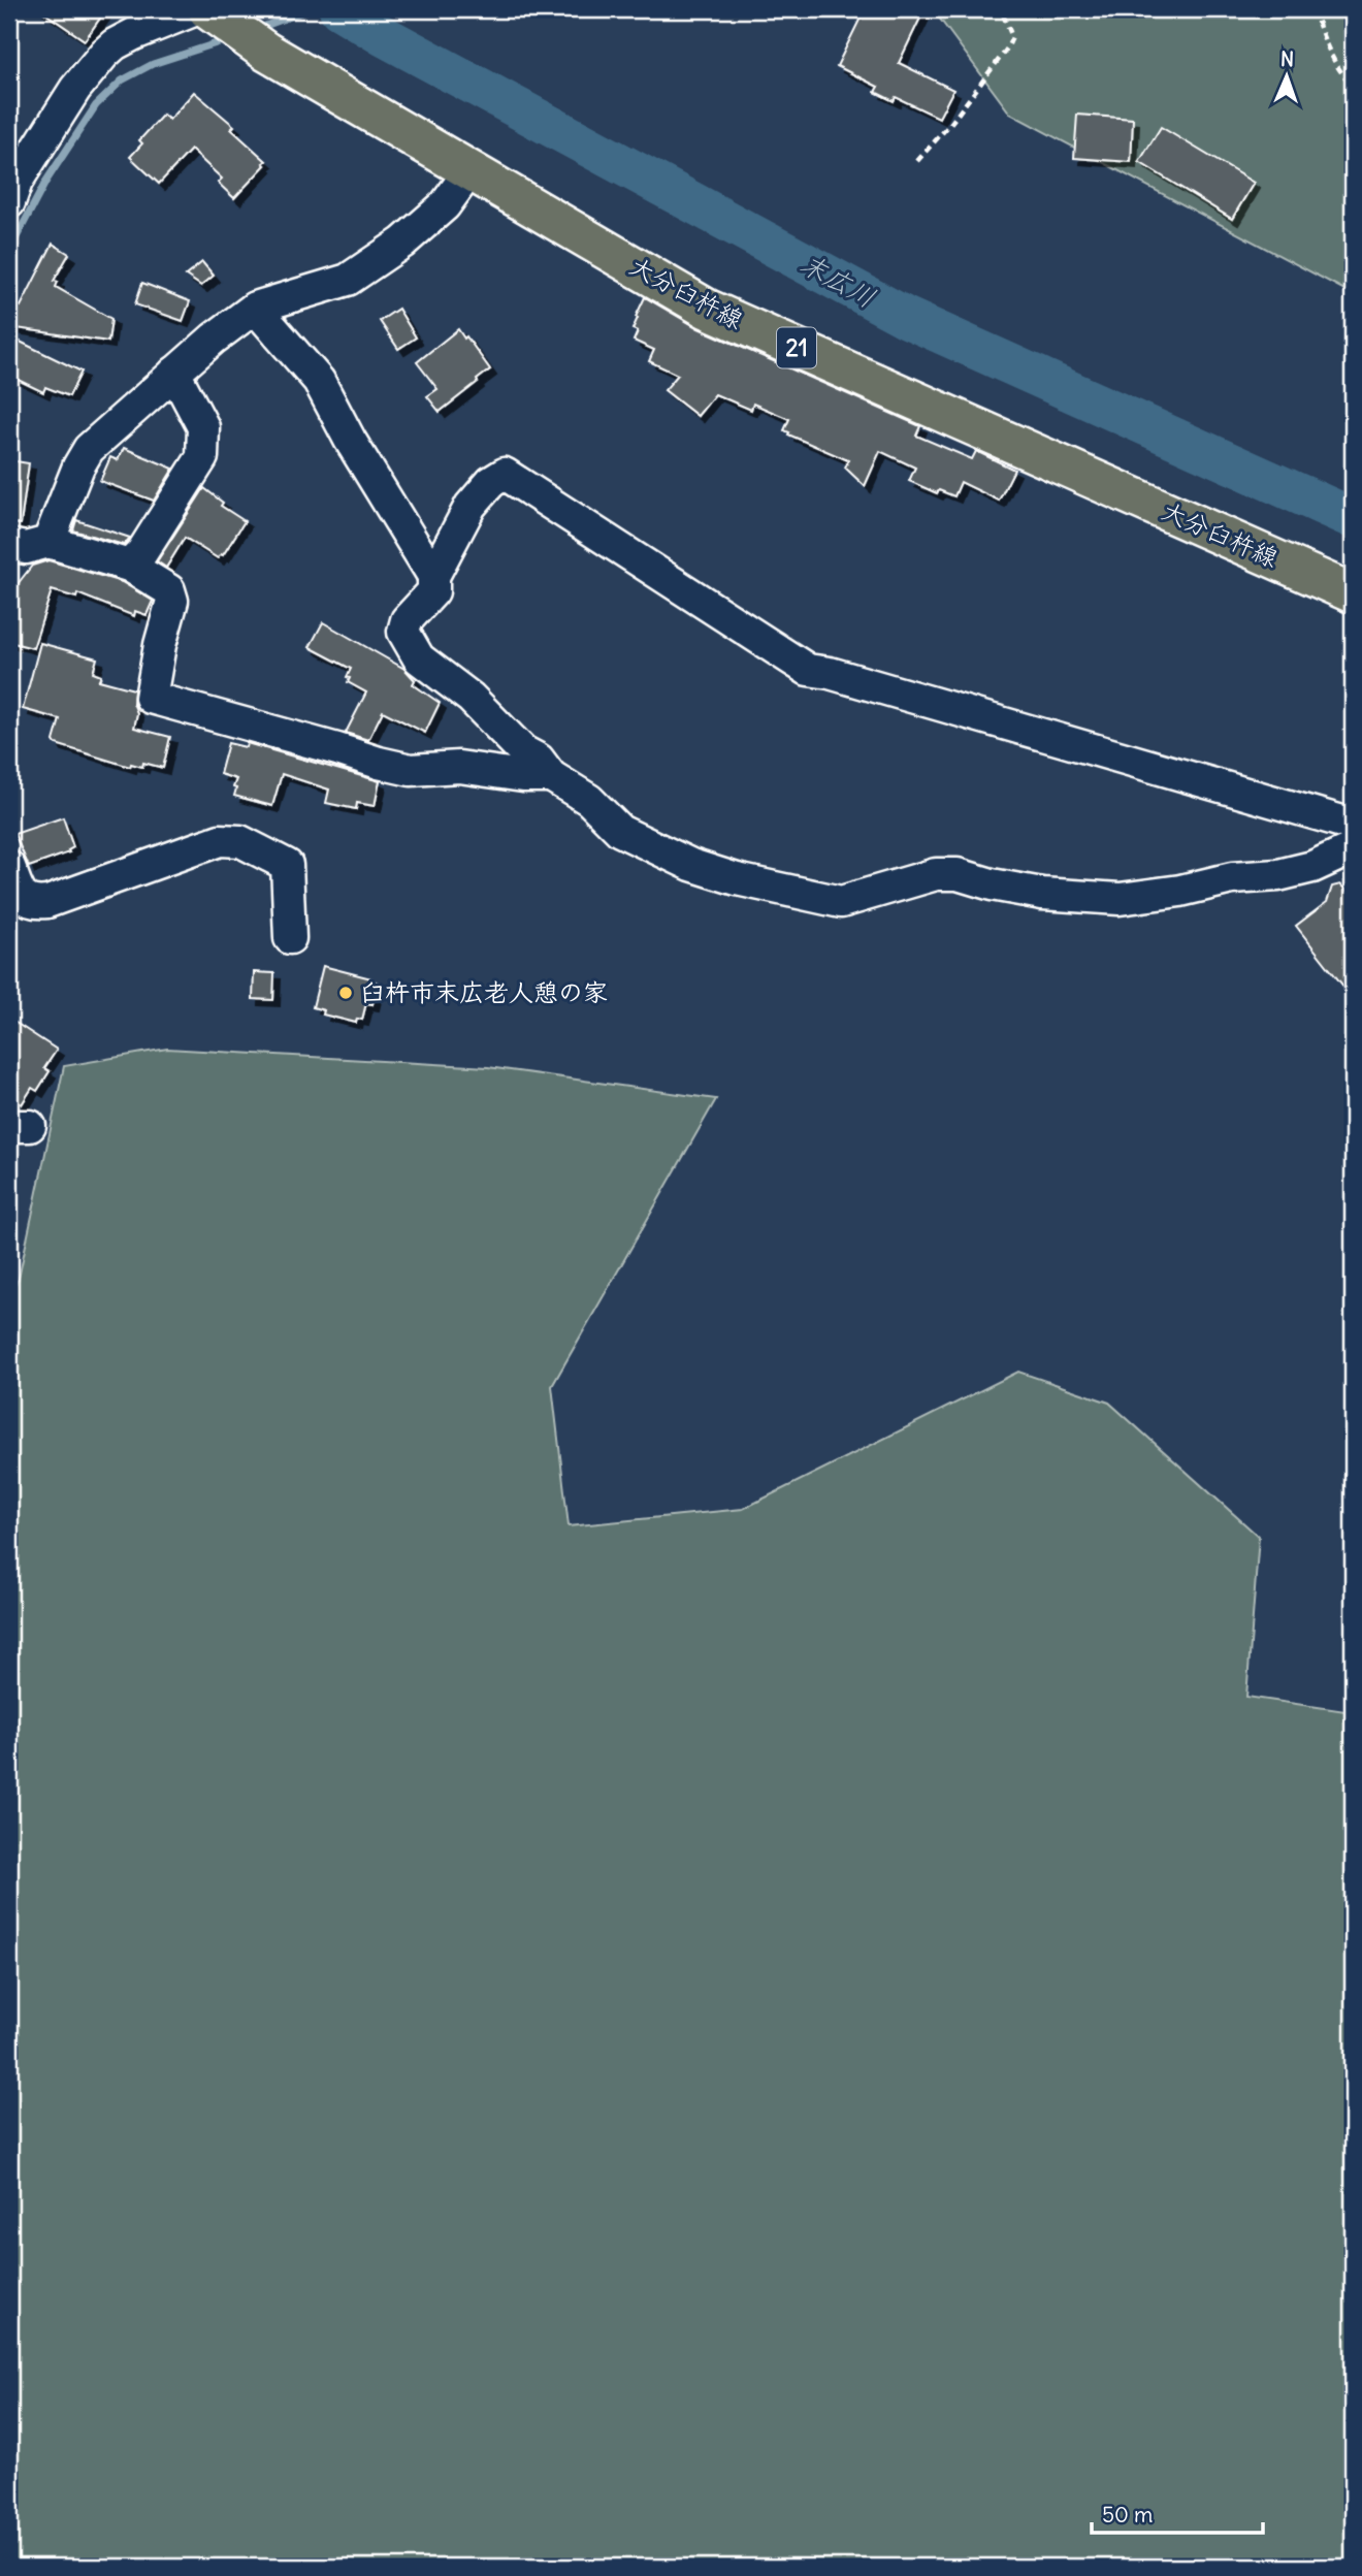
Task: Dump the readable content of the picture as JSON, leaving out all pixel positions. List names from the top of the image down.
{
  "streets": {
    "main road": ["大分臼杵線", "21"]
  },
  "water": ["末広川"],
  "places": ["臼杵市末広老人憩の家"],
  "scale_bar": "50 m",
  "north": "top"
}
